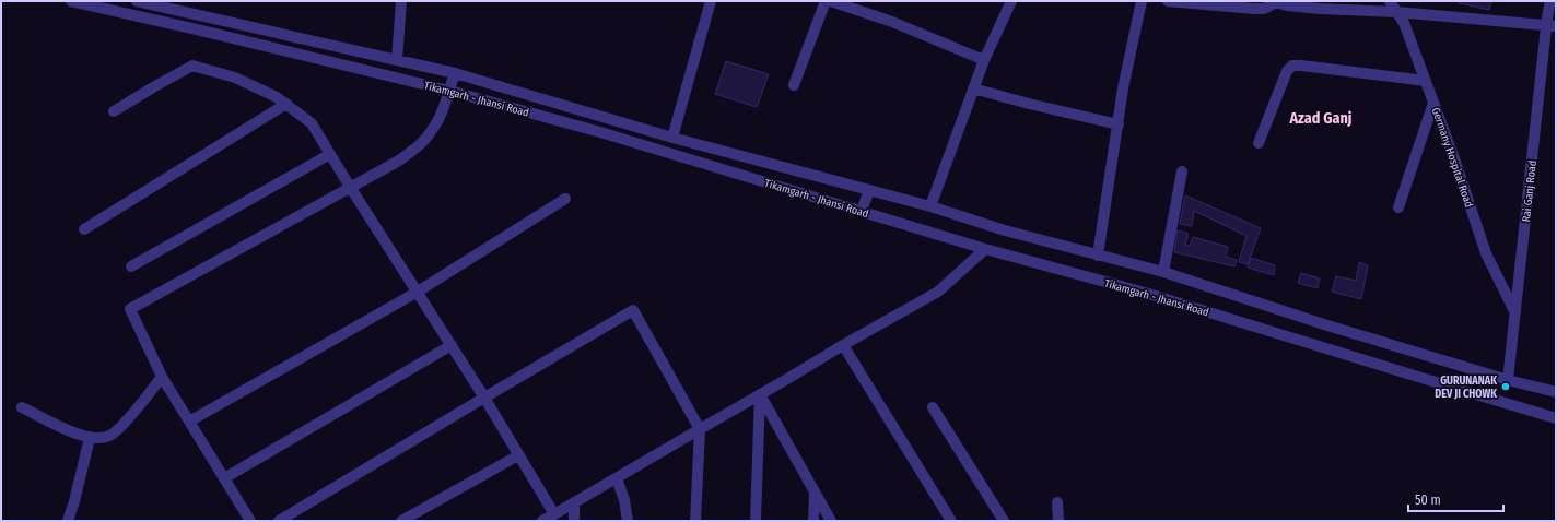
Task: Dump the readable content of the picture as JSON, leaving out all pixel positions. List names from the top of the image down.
{
  "streets": {
    "street": ["Tikamgarh - Jhansi Road", "Germany Hospital Road", "Rai Ganj Road"]
  },
  "crossings": [
    ["Germany Hospital Road", "Rai Ganj Road"]
  ],
  "districts": ["Azad Ganj"],
  "places": ["GURUNANAK DEV JI CHOWK"],
  "scale_bar": "50 m"
}
